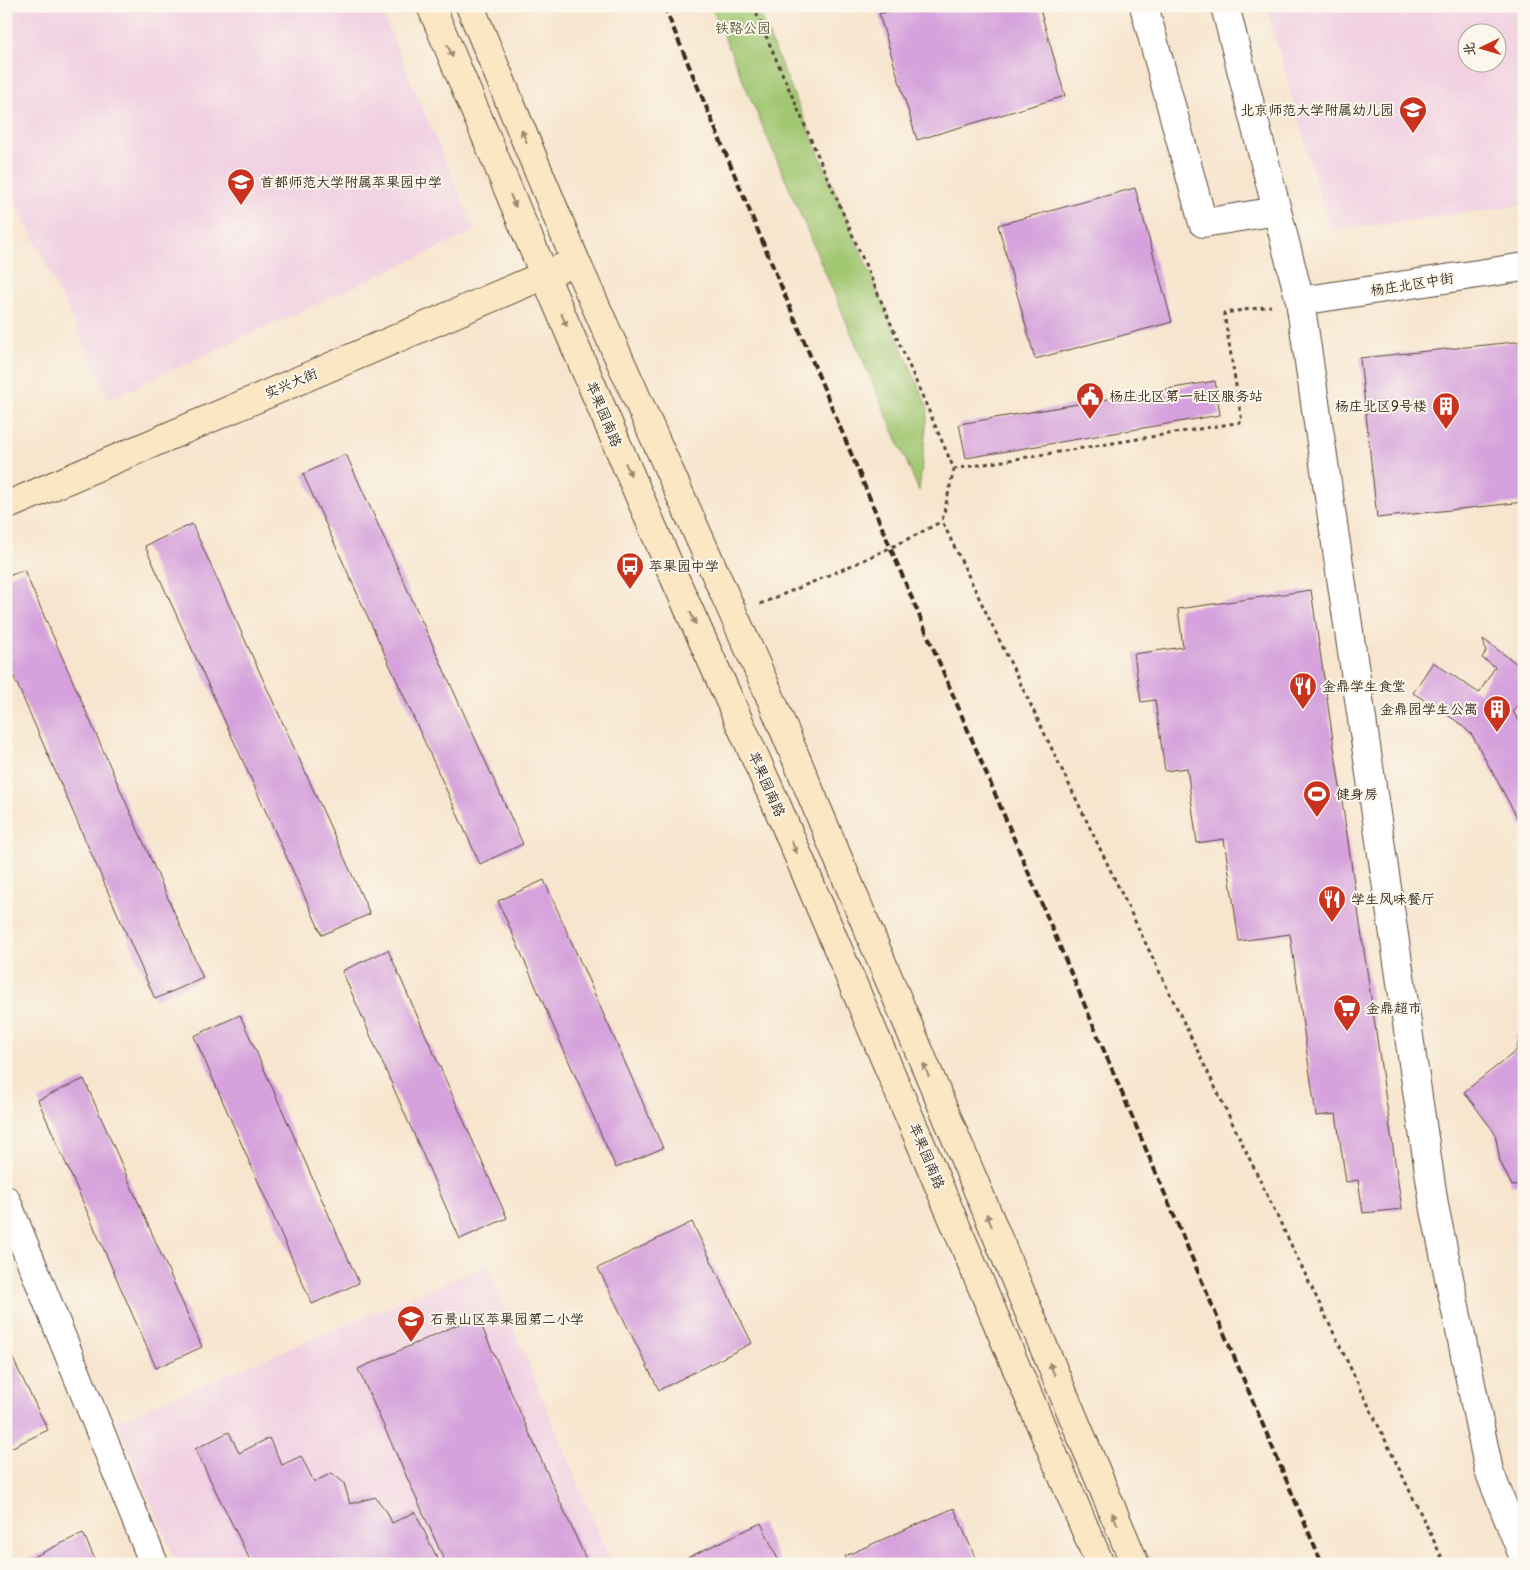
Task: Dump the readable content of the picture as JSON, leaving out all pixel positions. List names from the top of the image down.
{
  "streets": {
    "main road": ["实兴大街", "苹果园南路"],
    "street": ["杨庄北区中街"]
  },
  "crossings": [
    ["实兴大街", "苹果园南路"]
  ],
  "parks": ["铁路公园"],
  "places": {
    "school or university": ["北京师范大学附属幼儿园", "首都师范大学附属苹果园中学", "石景山区苹果园第二小学"],
    "public building": ["杨庄北区第一社区服务站"],
    "building": ["杨庄北区9号楼", "金鼎园学生公寓"],
    "bus stop": ["苹果园中学"],
    "restaurant": ["金鼎学生食堂", "学生风味餐厅"],
    "sports": ["健身房"],
    "supermarket": ["金鼎超市"]
  },
  "north": "left"
}
